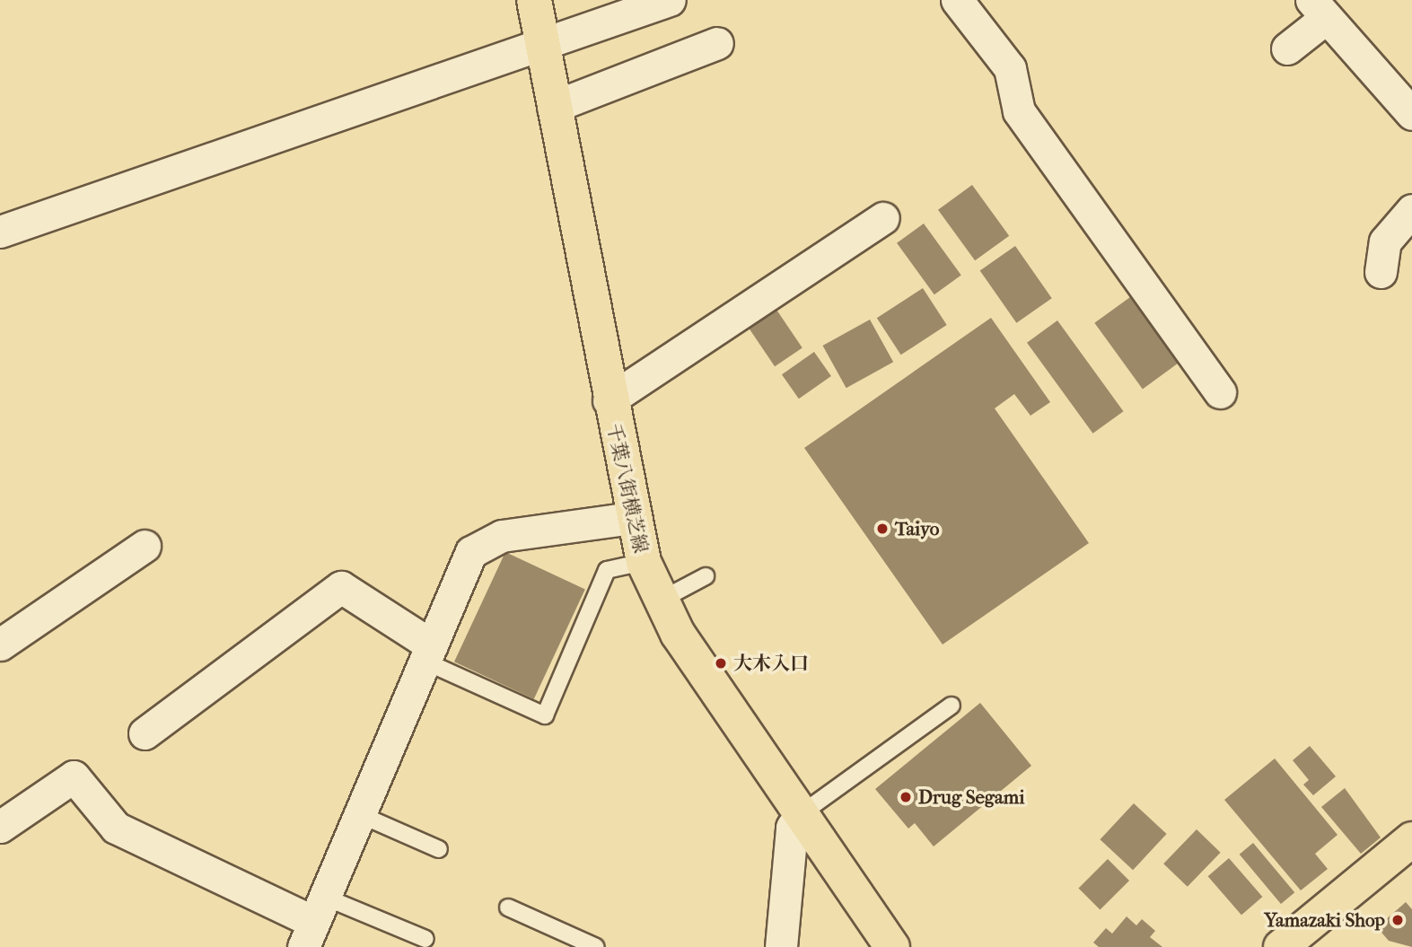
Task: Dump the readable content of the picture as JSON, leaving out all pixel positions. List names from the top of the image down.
{
  "streets": {
    "main road": ["千葉八街横芝線"]
  },
  "places": [
    "Taiyo",
    "大木入口",
    "Drug Segami",
    "Yamazaki Shop"
  ]
}
